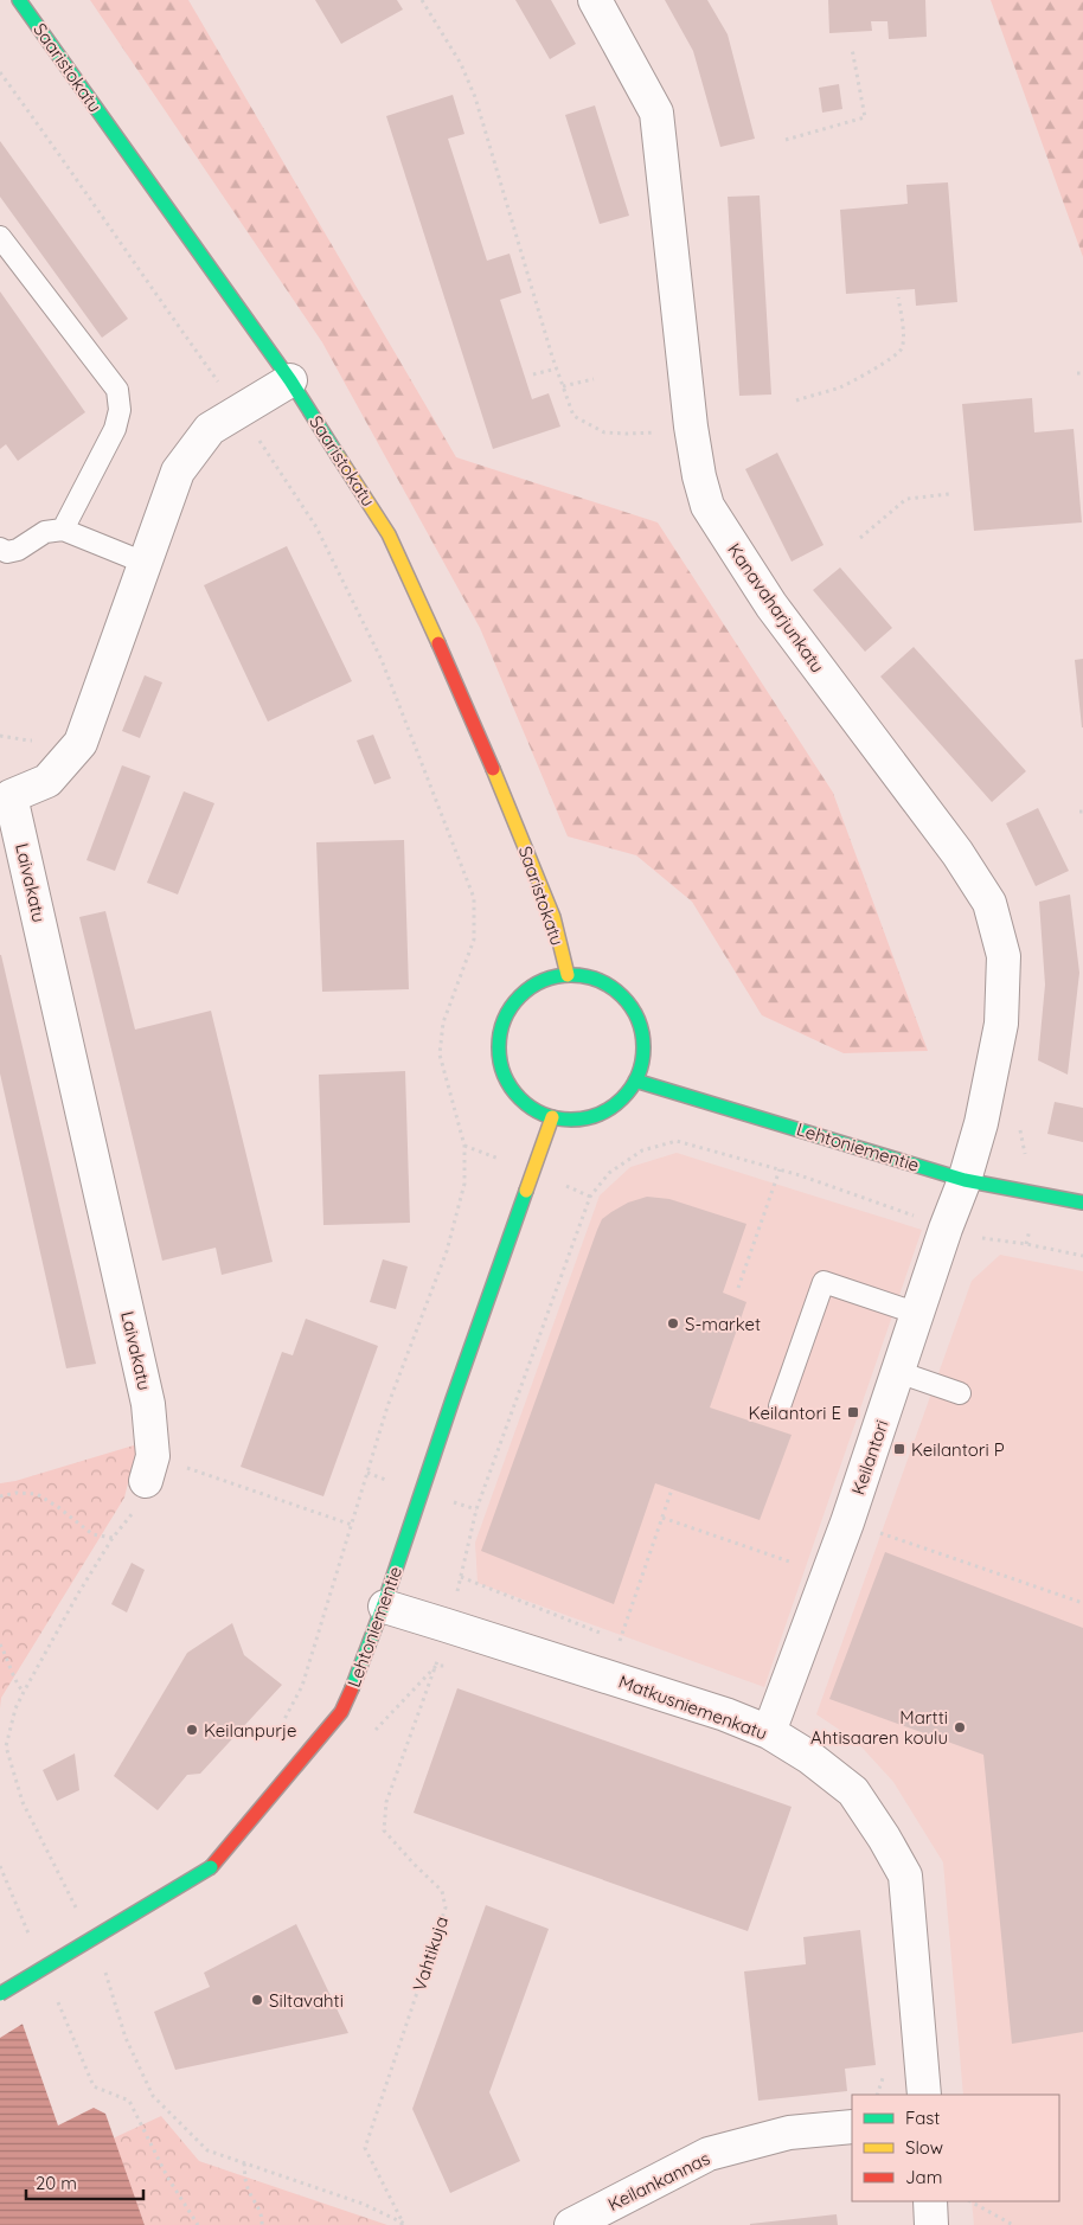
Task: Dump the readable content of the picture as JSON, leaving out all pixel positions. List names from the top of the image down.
{
  "streets": {
    "main road": ["Saaristokatu", "Lehtoniementie"],
    "street": [
      "Kanavaharjunkatu",
      "Laivakatu",
      "Keilantori",
      "Matkusniemenkatu",
      "Keilankannas"
    ],
    "path": ["Vahtikuja"]
  },
  "crossings": [
    ["Saaristokatu", "Laivakatu"],
    ["Saaristokatu", "Lehtoniementie"],
    ["Kanavaharjunkatu", "Lehtoniementie"],
    ["Kanavaharjunkatu", "Keilantori"],
    ["Lehtoniementie", "Keilantori"],
    ["Lehtoniementie", "Matkusniemenkatu"],
    ["Keilantori", "Matkusniemenkatu"]
  ],
  "places": {
    "other": [
      "S-market",
      "Martti Ahtisaaren koulu",
      "Keilanpurje",
      "Siltavahti"
    ],
    "transit": ["Keilantori E", "Keilantori P"]
  },
  "legend": ["Fast", "Slow", "Jam"],
  "scale_bar": "20 m"
}
